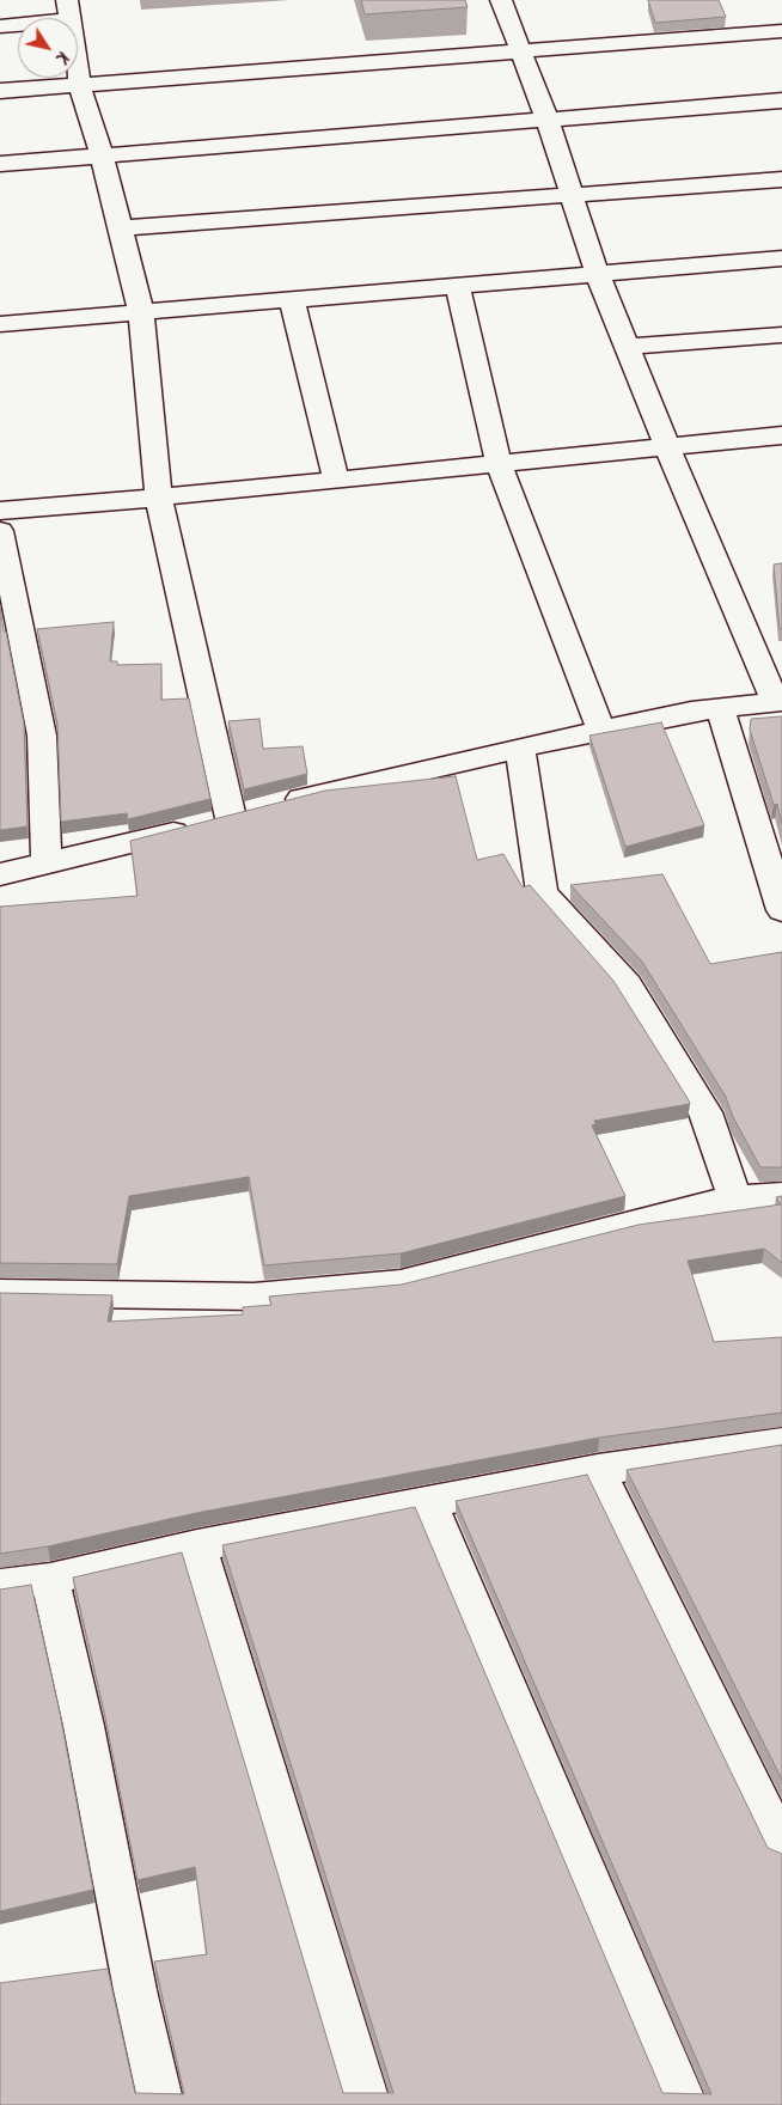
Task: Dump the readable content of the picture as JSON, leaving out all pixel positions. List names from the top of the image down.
{
  "north": "bottom right"
}
